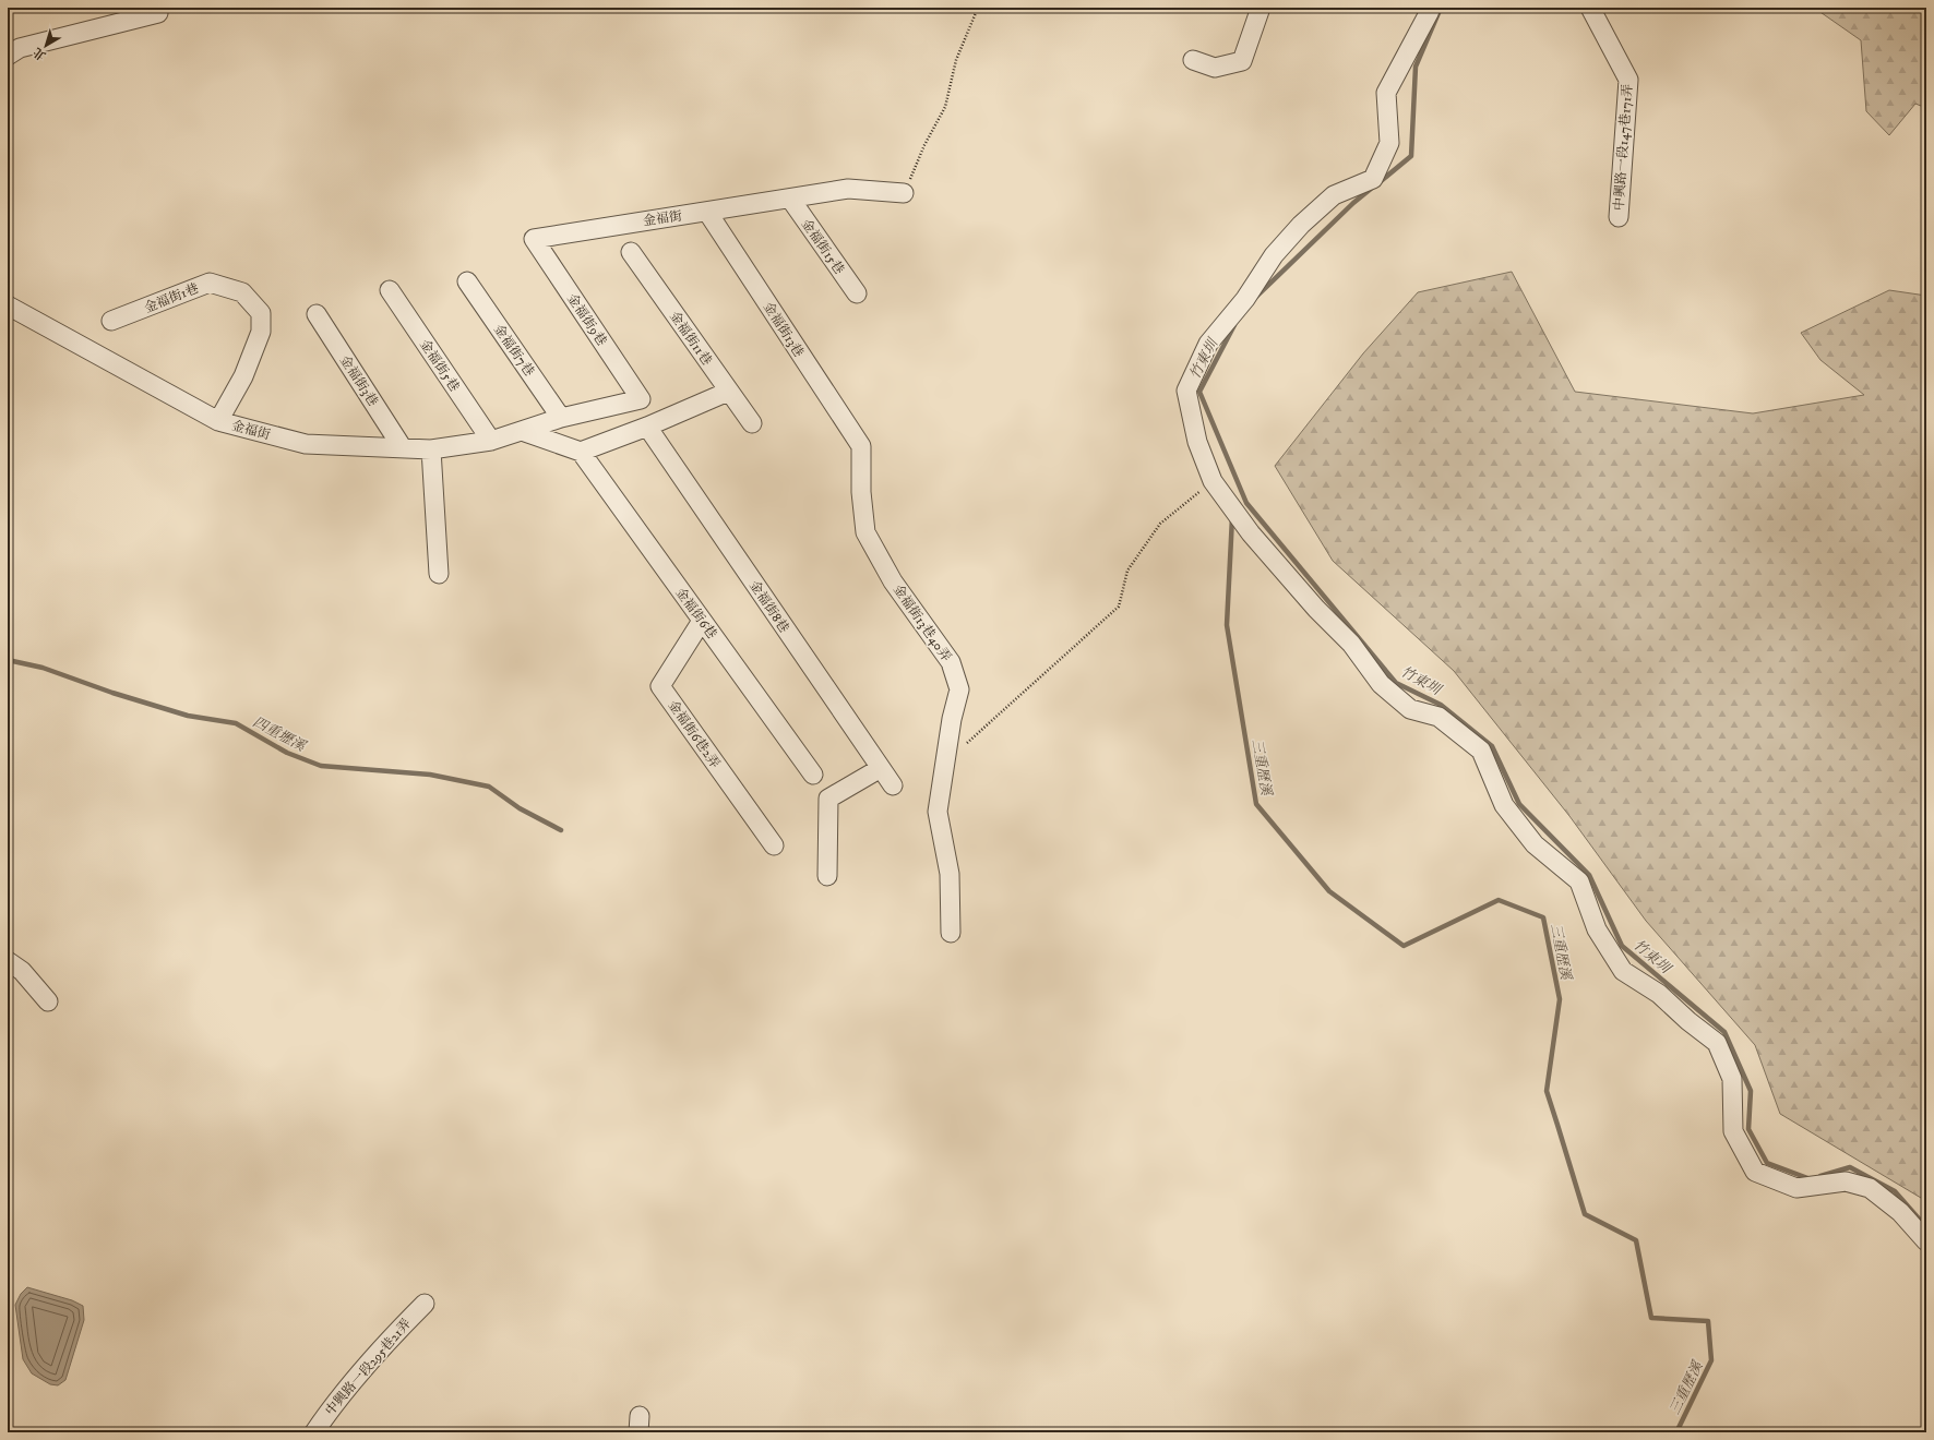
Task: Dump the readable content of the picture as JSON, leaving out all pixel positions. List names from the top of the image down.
{
  "streets": {
    "street": [
      "中興路一段147巷171弄",
      "金福街",
      "金福街15巷",
      "金福街1巷",
      "金福街9巷",
      "金福街13巷",
      "金福街11巷",
      "金福街7巷",
      "金福街5巷",
      "金福街3巷",
      "金福街8巷",
      "金福街6巷",
      "金福街13巷40弄",
      "金福街6巷2弄",
      "中興路一段295巷21弄"
    ]
  },
  "crossings": [
    ["金福街", "金福街15巷"],
    ["金福街", "金福街1巷"],
    ["金福街", "金福街9巷"],
    ["金福街", "金福街13巷"],
    ["金福街", "金福街7巷"],
    ["金福街", "金福街5巷"],
    ["金福街", "金福街3巷"],
    ["金福街13巷", "金福街13巷40弄"],
    ["金福街6巷", "金福街6巷2弄"]
  ],
  "water": ["竹東圳", "四重壢溪", "三重歷溪"],
  "north": "bottom left"
}
